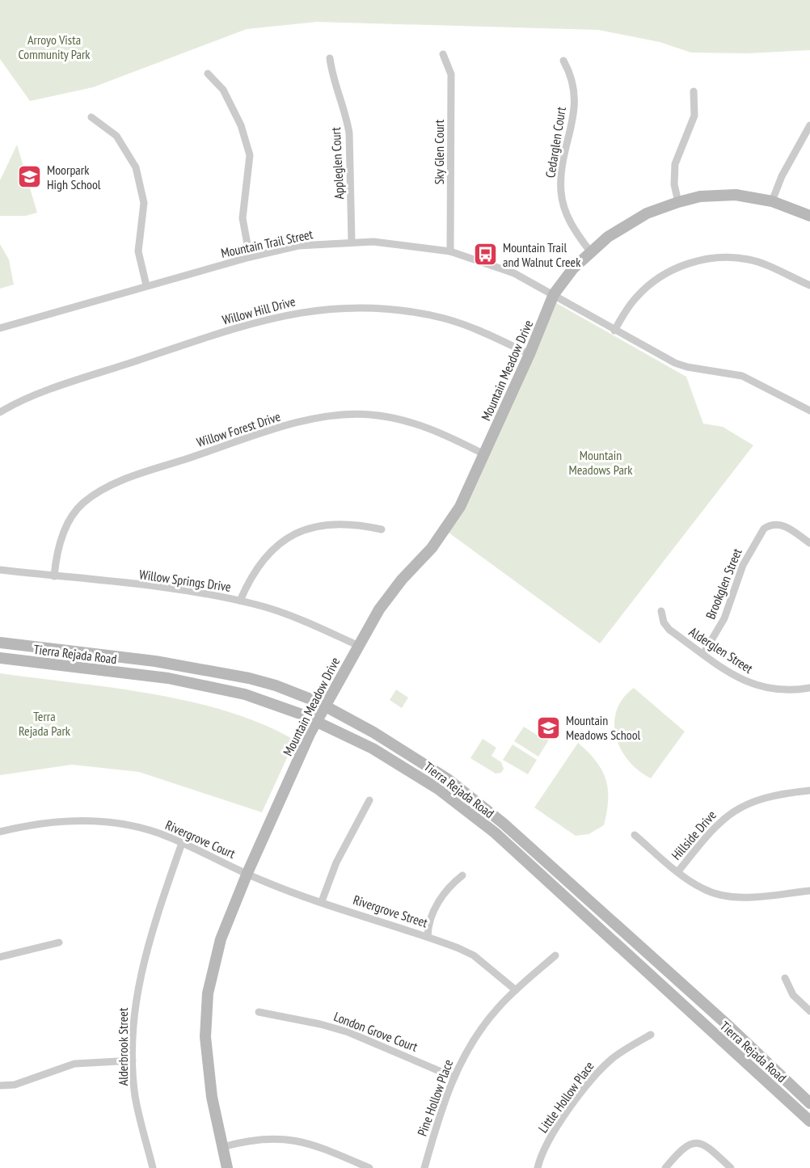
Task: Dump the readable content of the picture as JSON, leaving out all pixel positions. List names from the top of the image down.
{
  "streets": {
    "main road": ["Mountain Meadow Drive", "Tierra Rejada Road"],
    "street": [
      "Cedarglen Court",
      "Sky Glen Court",
      "Appleglen Court",
      "Mountain Trail Street",
      "Willow Hill Drive",
      "Willow Forest Drive",
      "Willow Springs Drive",
      "Brookglen Street",
      "Alderglen Street",
      "Hillside Drive",
      "Rivergrove Court",
      "Rivergrove Street",
      "London Grove Court",
      "Alderbrook Street",
      "Little Hollow Place",
      "Pine Hollow Place"
    ]
  },
  "crossings": [
    ["Cedarglen Court", "Mountain Meadow Drive"],
    ["Sky Glen Court", "Mountain Trail Street"],
    ["Appleglen Court", "Mountain Trail Street"],
    ["Mountain Trail Street", "Mountain Meadow Drive"],
    ["Willow Hill Drive", "Mountain Meadow Drive"],
    ["Mountain Meadow Drive", "Willow Forest Drive"],
    ["Mountain Meadow Drive", "Willow Springs Drive"],
    ["Mountain Meadow Drive", "Tierra Rejada Road"],
    ["Mountain Meadow Drive", "Rivergrove Court"],
    ["Mountain Meadow Drive", "Rivergrove Street"],
    ["Willow Forest Drive", "Willow Springs Drive"],
    ["Brookglen Street", "Alderglen Street"],
    ["Rivergrove Court", "Rivergrove Street"],
    ["Rivergrove Court", "Alderbrook Street"],
    ["Rivergrove Street", "Pine Hollow Place"],
    ["London Grove Court", "Pine Hollow Place"]
  ],
  "parks": ["Arroyo Vista Community Park", "Mountain Meadows Park", "Terra Rejada Park"],
  "places": {
    "school or university": ["Moorpark High School", "Mountain Meadows School"],
    "bus stop": ["Mountain Trail and Walnut Creek"]
  }
}
